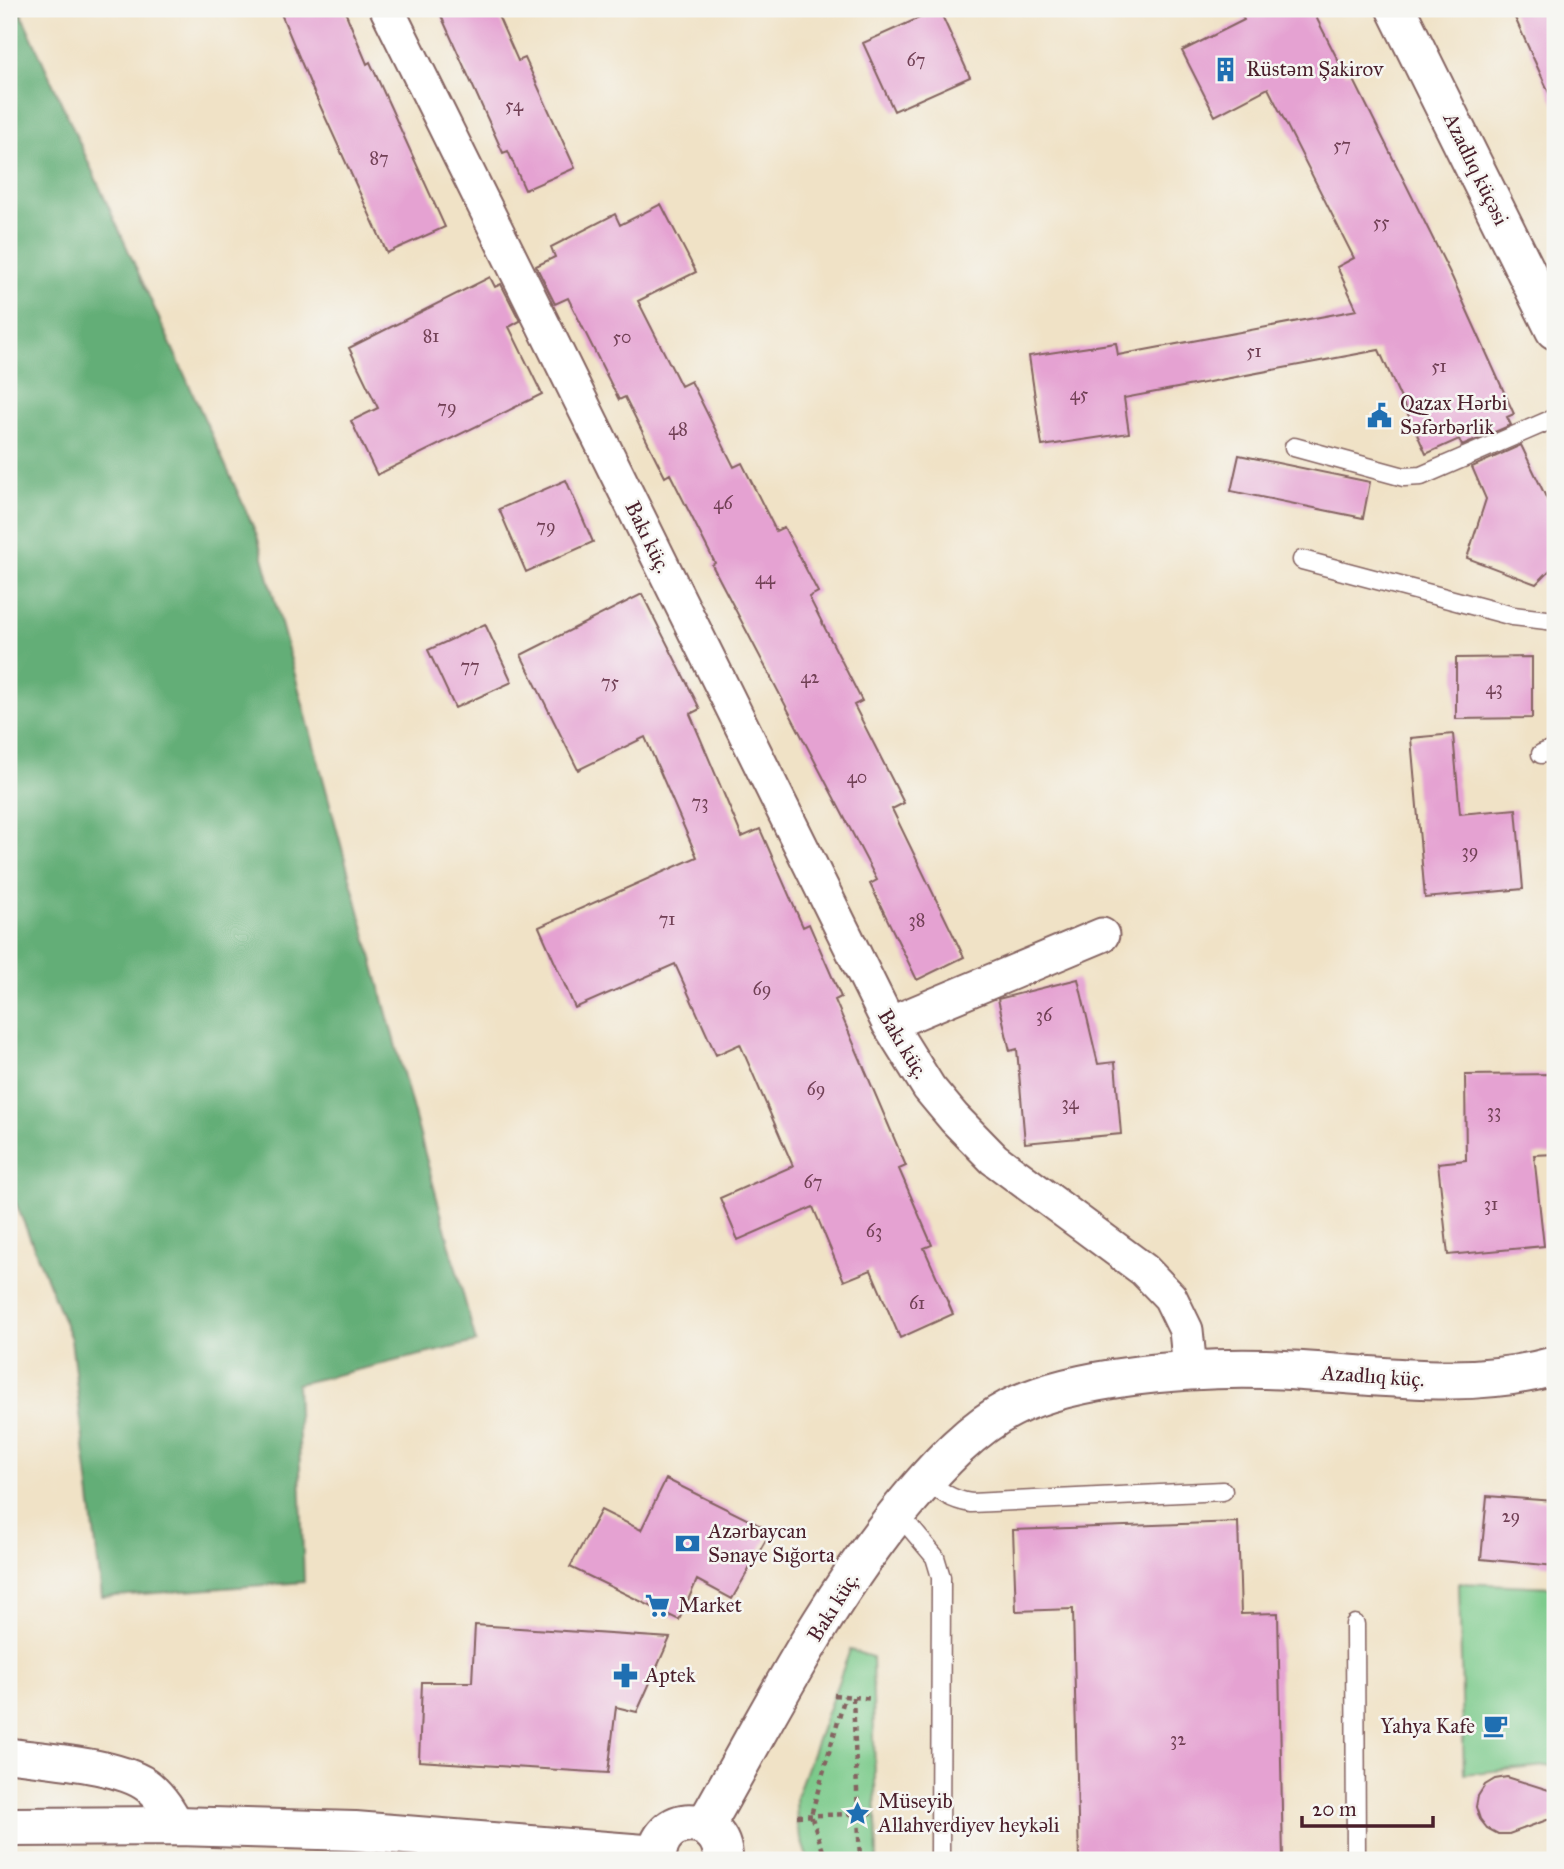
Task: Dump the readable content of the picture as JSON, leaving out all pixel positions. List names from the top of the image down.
{
  "streets": {
    "main road": ["Azadlıq küçəsi", "Bakı küç.", "Azadlıq küç."]
  },
  "crossings": [
    ["Bakı küç.", "Azadlıq küç."]
  ],
  "places": {
    "building": ["Rüstəm Şakirov"],
    "public building": ["Qazax Hərbi Səfərbərlik"],
    "bank": ["Azərbaycan Sənaye Sığorta"],
    "supermarket": ["Market"],
    "pharmacy": ["Aptek"],
    "cafe": ["Yahya Kafe"],
    "place": ["Müseyib Allahverdiyev heykəli"]
  },
  "house_numbers": [
    "67",
    "54",
    "57",
    "87",
    "55",
    "81",
    "50",
    "51",
    "51",
    "45",
    "79",
    "48",
    "46",
    "79",
    "44",
    "77",
    "42",
    "75",
    "43",
    "40",
    "73",
    "39",
    "71",
    "38",
    "69",
    "36",
    "69",
    "34",
    "33",
    "67",
    "31",
    "63",
    "61",
    "29",
    "32"
  ],
  "scale_bar": "20 m"
}
